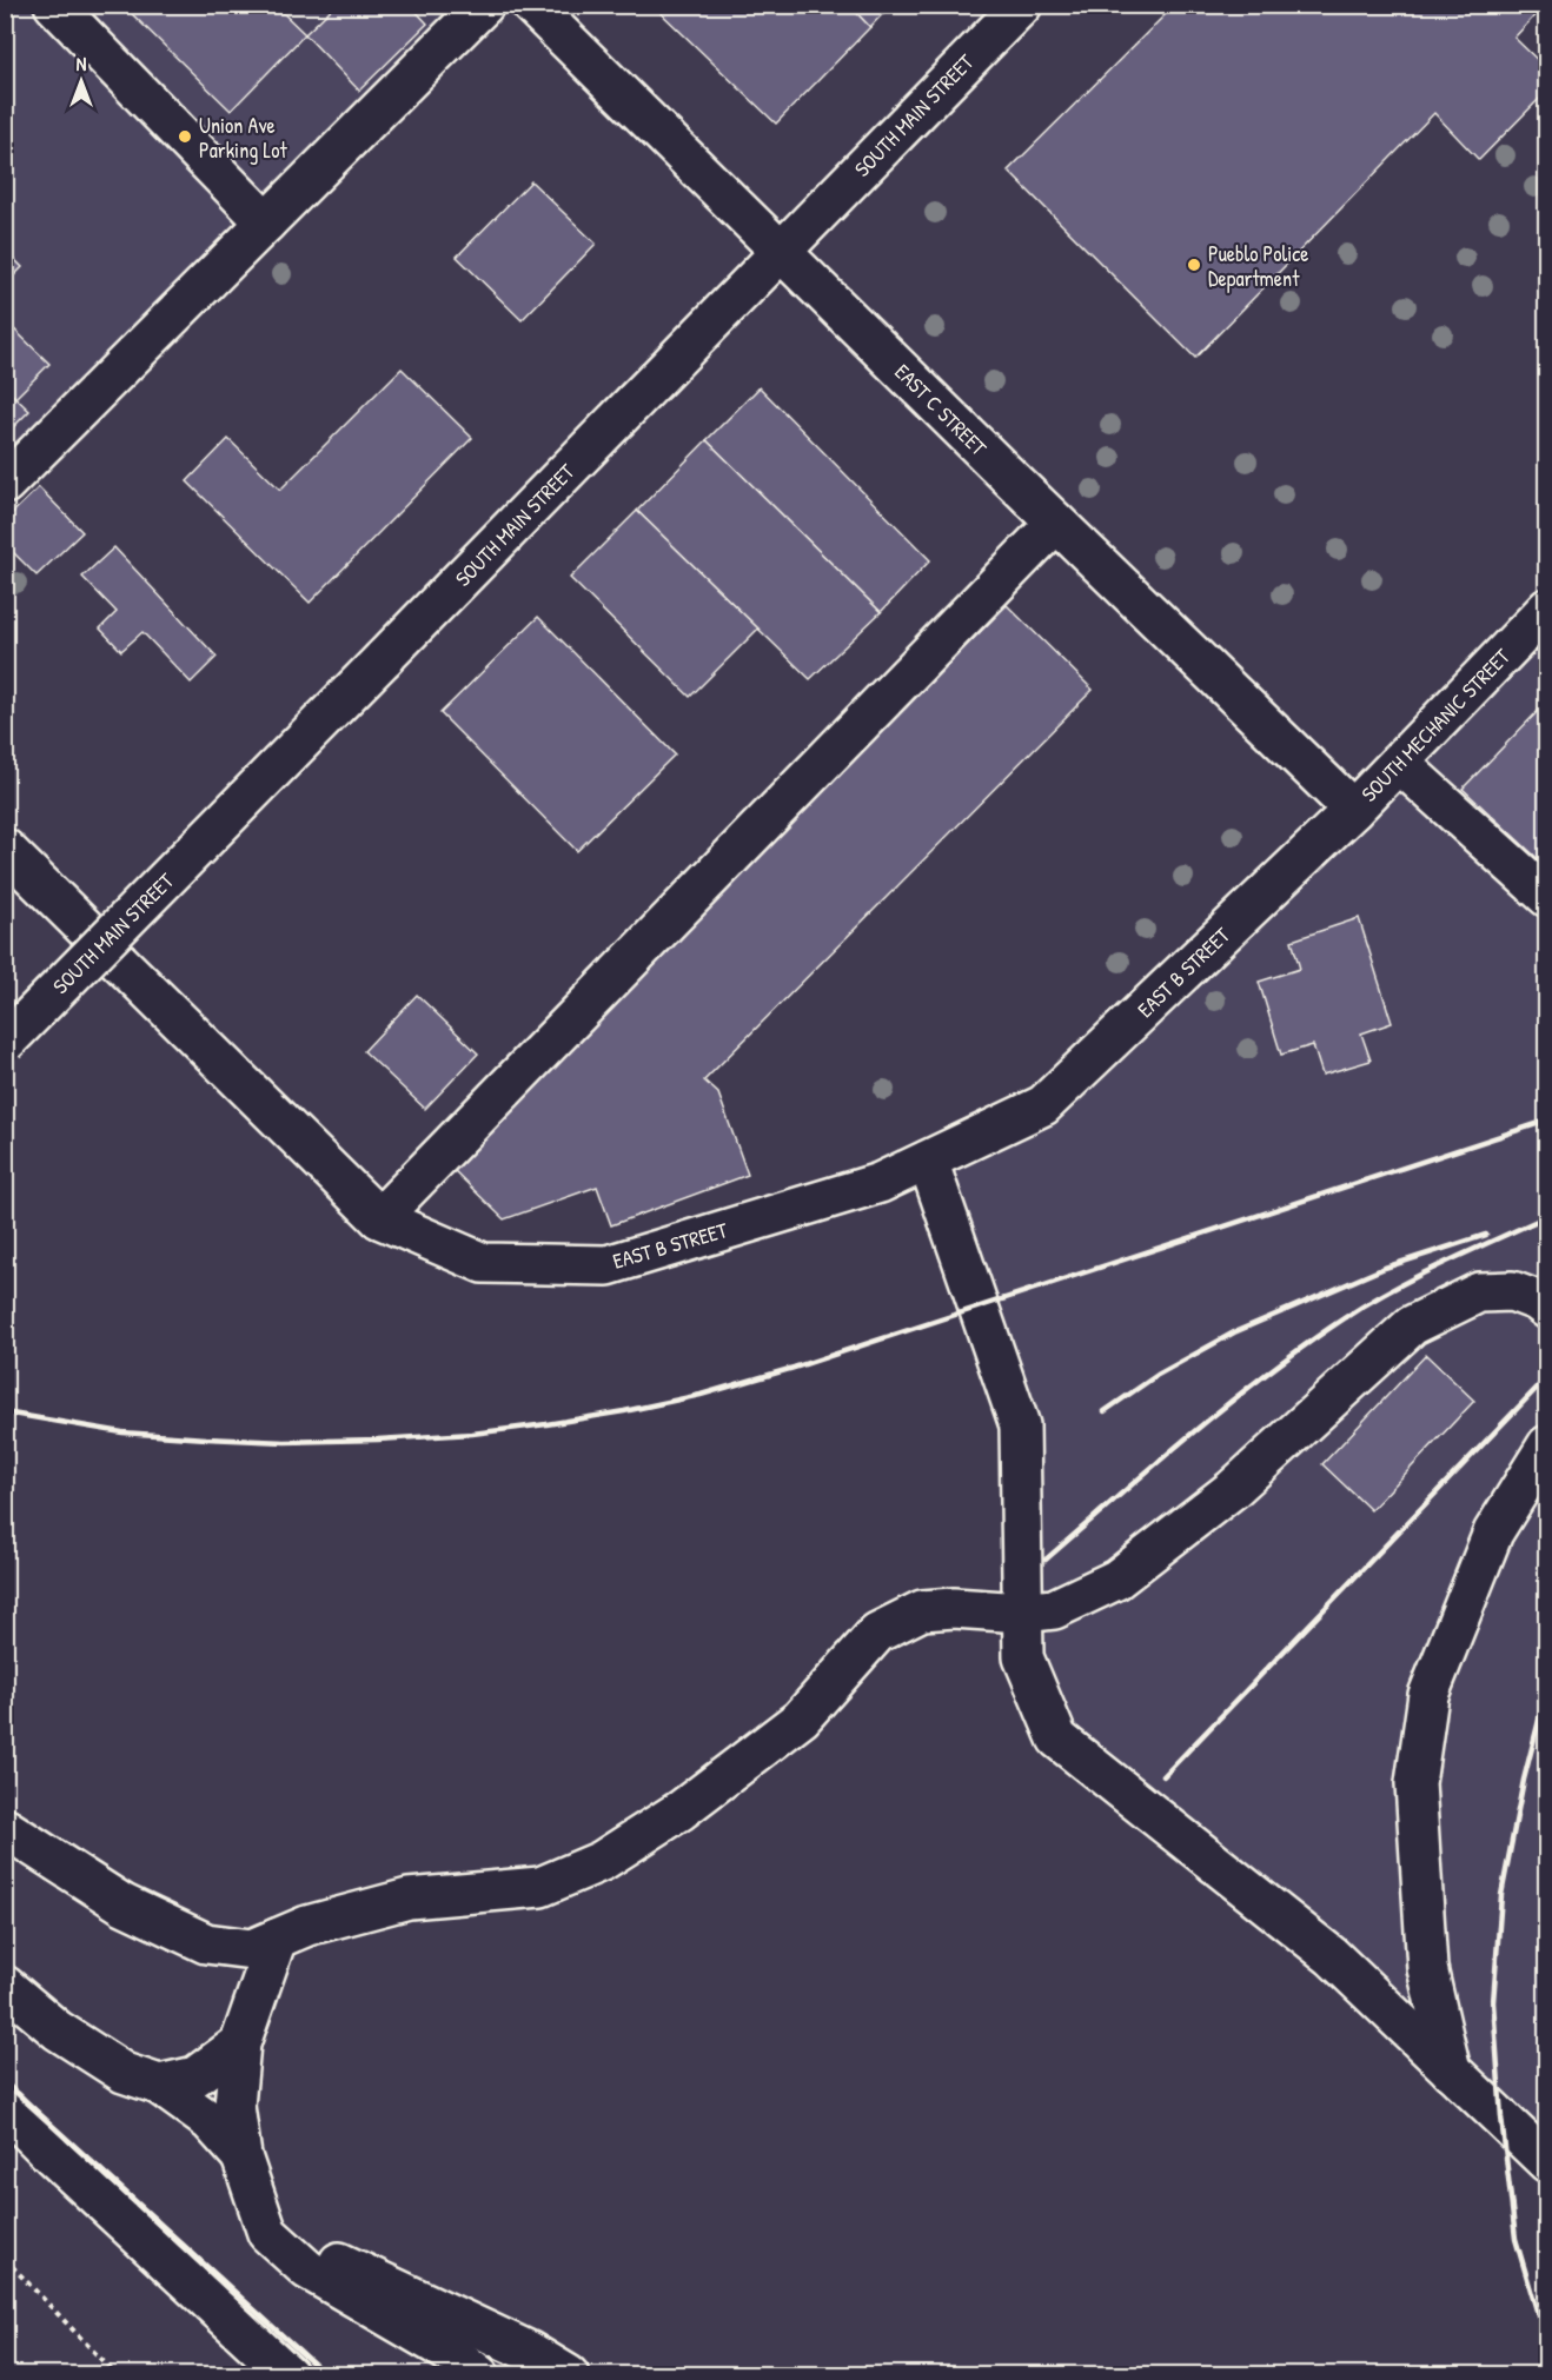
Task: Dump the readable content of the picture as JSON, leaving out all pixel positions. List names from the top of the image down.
{
  "streets": {
    "street": [
      "SOUTH MAIN STREET",
      "EAST C STREET",
      "SOUTH MECHANIC STREET",
      "EAST B STREET"
    ]
  },
  "crossings": [
    ["SOUTH MAIN STREET", "EAST C STREET"],
    ["EAST C STREET", "SOUTH MECHANIC STREET"],
    ["EAST C STREET", "EAST B STREET"],
    ["SOUTH MECHANIC STREET", "EAST B STREET"]
  ],
  "places": ["Union Ave Parking Lot", "Pueblo Police Department"],
  "north": "top"
}
